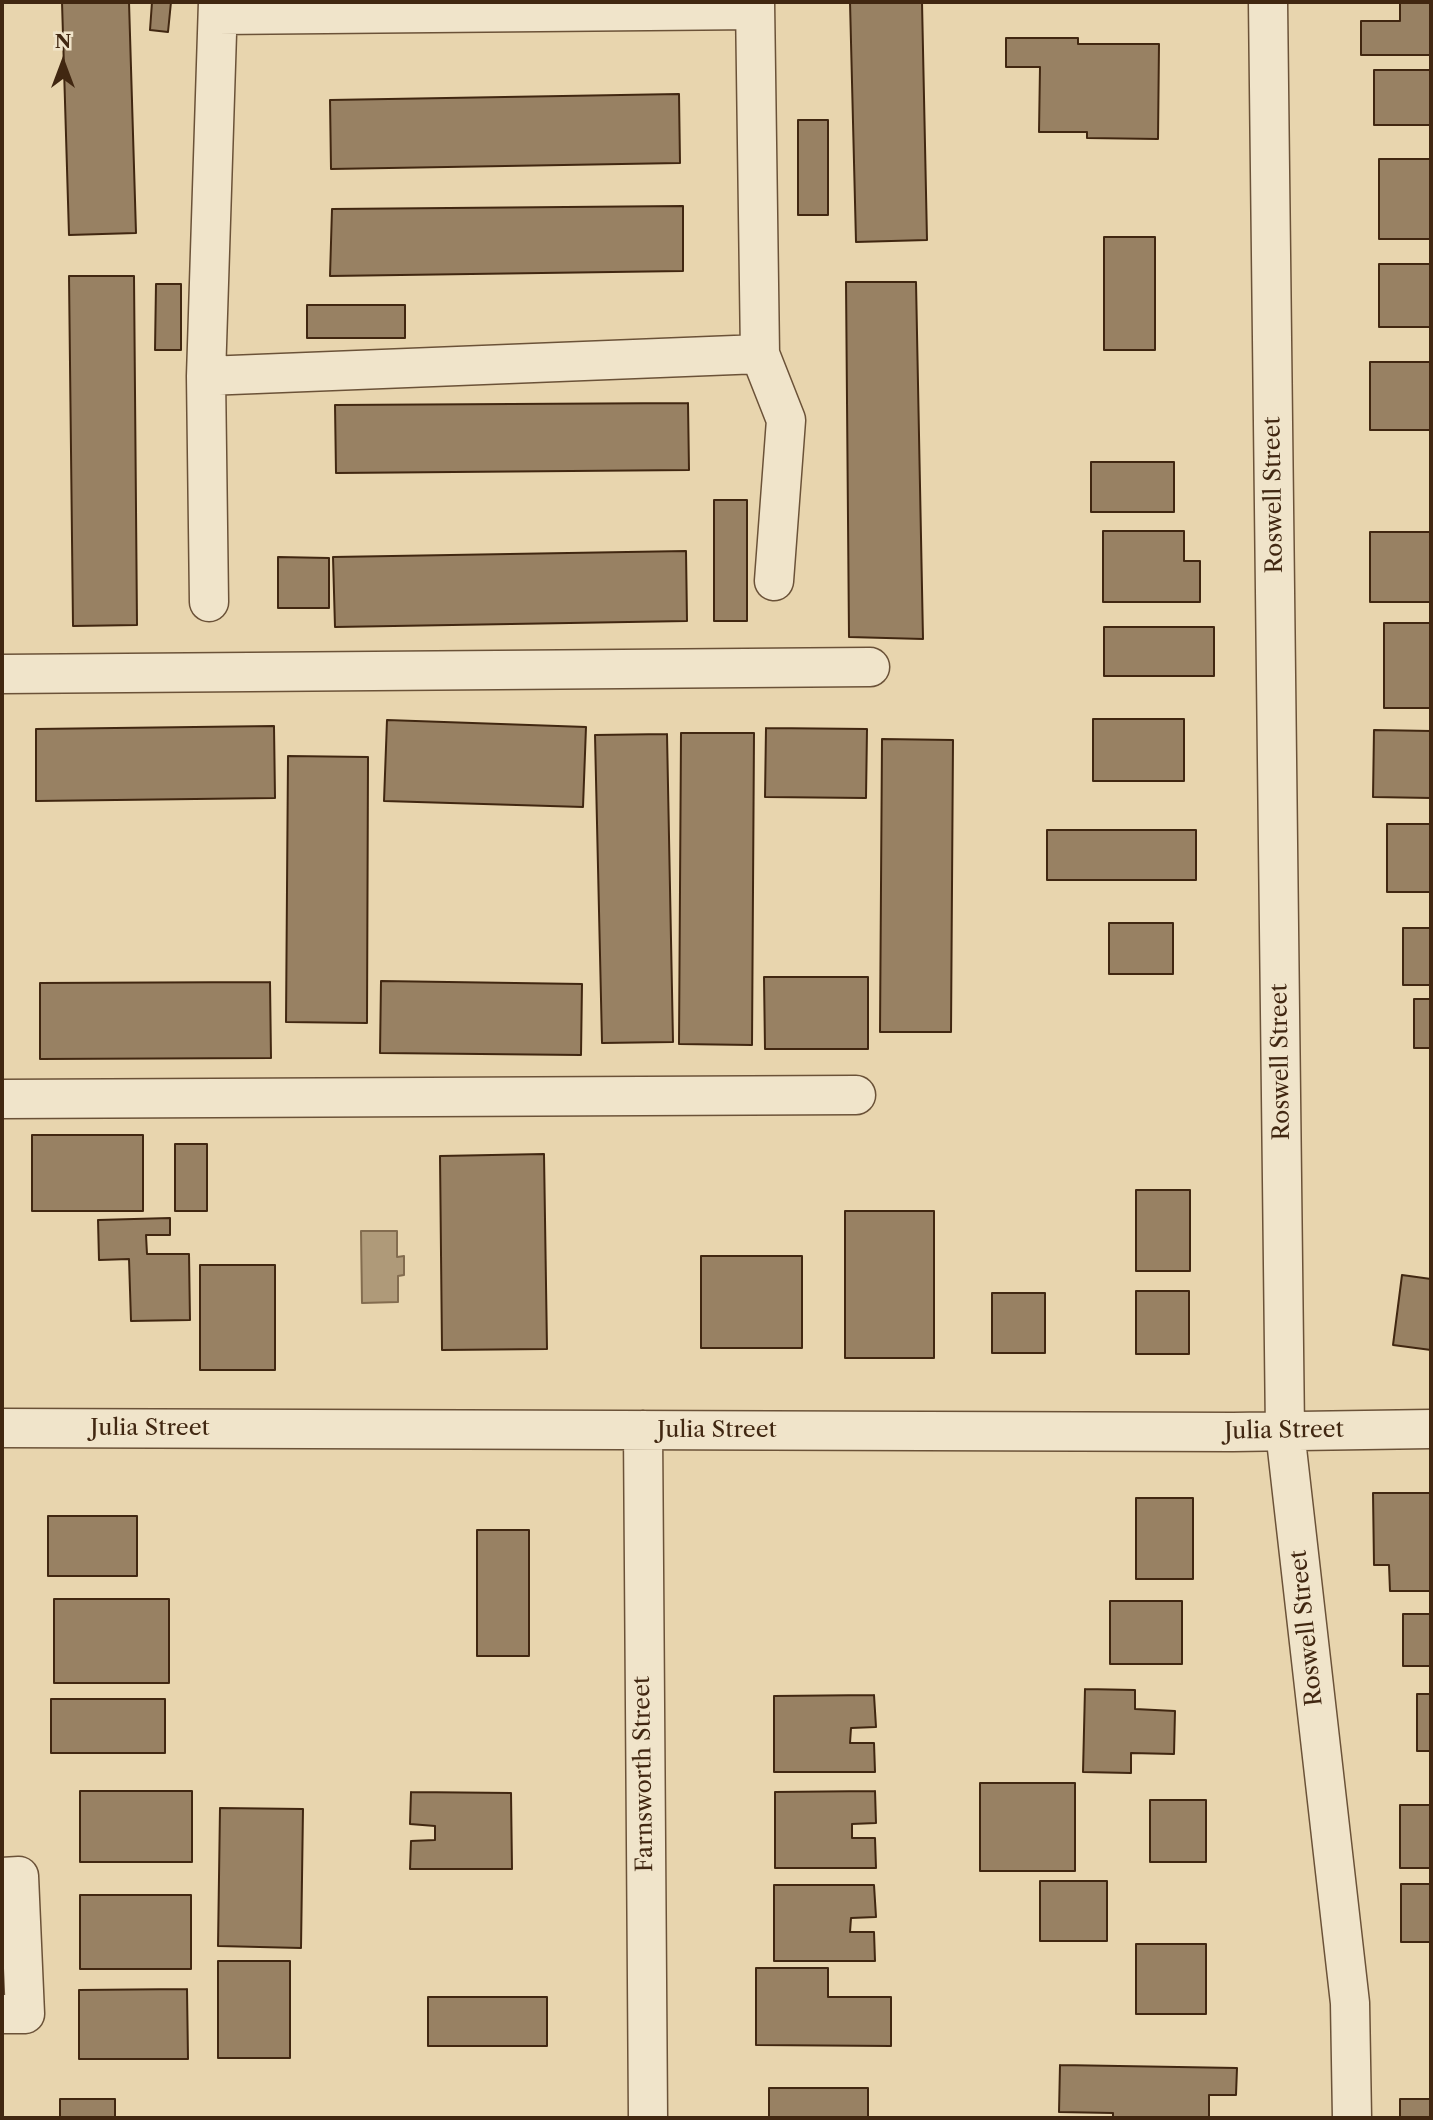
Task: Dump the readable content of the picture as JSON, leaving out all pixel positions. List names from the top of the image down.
{
  "streets": {
    "street": ["Roswell Street", "Julia Street", "Farnsworth Street"]
  },
  "crossings": [
    ["Roswell Street", "Julia Street"],
    ["Julia Street", "Farnsworth Street"]
  ],
  "north": "top"
}
